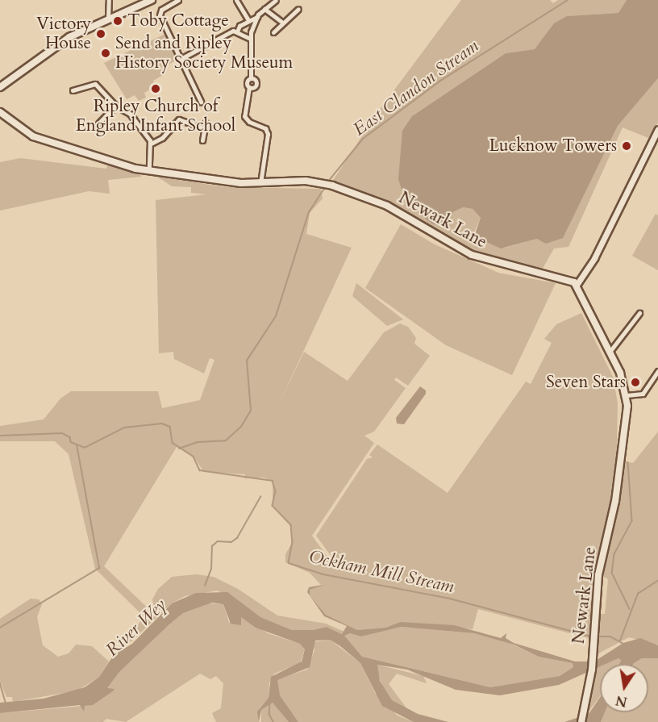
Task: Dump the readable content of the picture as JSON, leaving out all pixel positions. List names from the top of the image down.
{
  "streets": {
    "main road": ["Newark Lane"]
  },
  "water": ["East Clandon Stream", "Ockham Mill Stream", "River Wey"],
  "places": [
    "Toby Cottage",
    "Victory House",
    "Send and Ripley History Society Museum",
    "Ripley Church of England Infant School",
    "Lucknow Towers",
    "Seven Stars"
  ],
  "north": "bottom"
}
